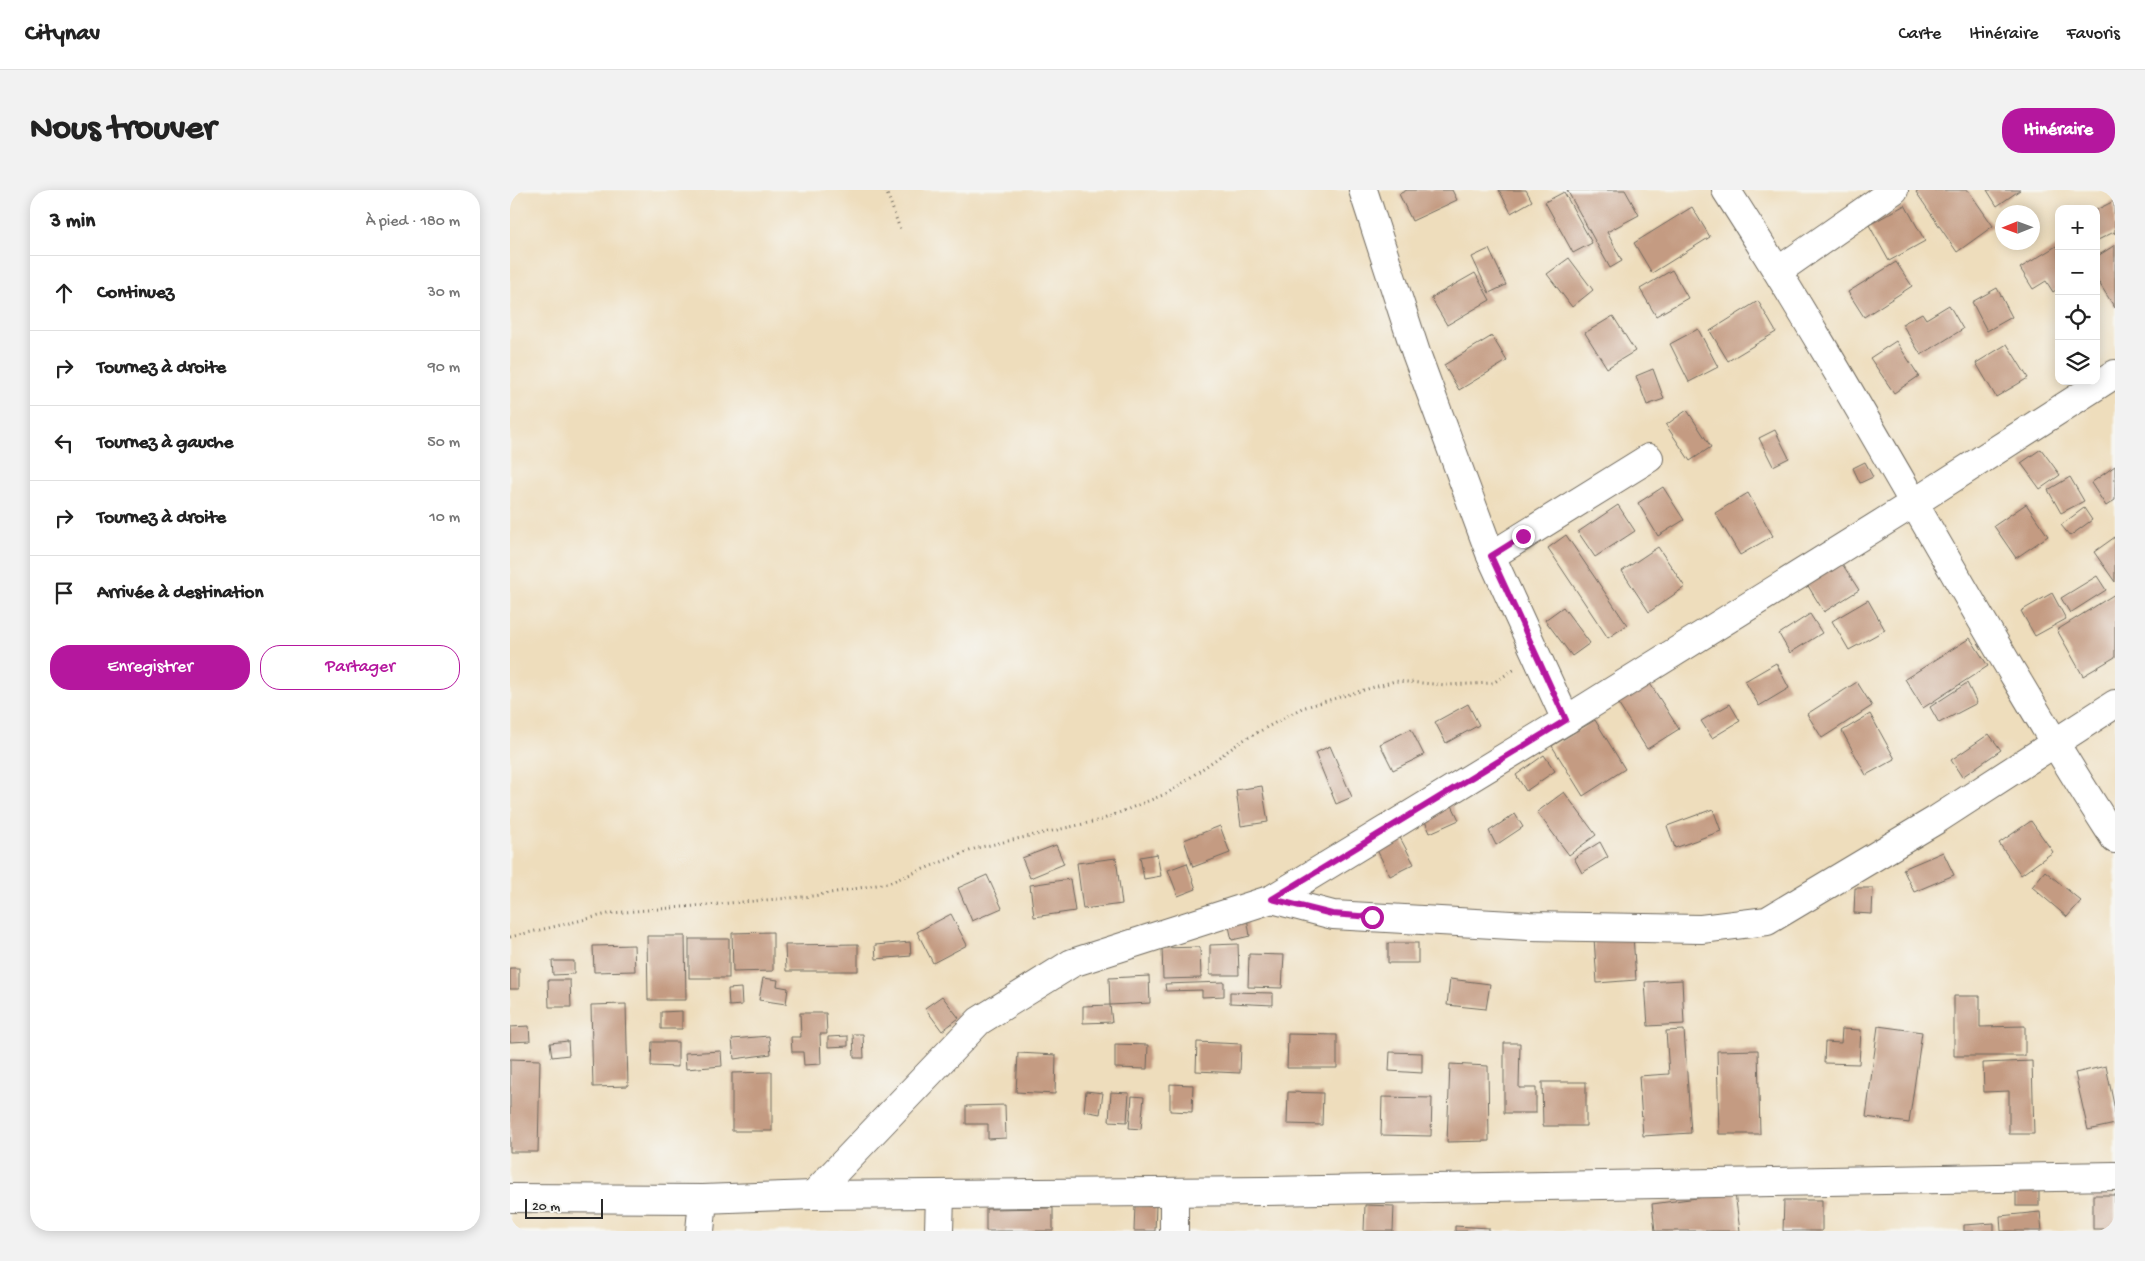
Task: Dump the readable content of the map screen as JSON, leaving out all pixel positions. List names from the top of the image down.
{
  "scale_bar": "20 m",
  "north": "left",
  "page": {
    "header": "Citynav",
    "nav": ["Carte", "Itinéraire", "Favoris"],
    "buttons": [
      "Itinéraire",
      ["Enregistrer", "Partager"]
    ],
    "title": "Nous trouver",
    "heading": ["3 min", "À pied · 180 m"],
    "map_buttons": ["+", "−"],
    "list": [
      ["Continuez", "30 m"],
      ["Tournez à droite", "90 m"],
      ["Tournez à gauche", "50 m"],
      ["Tournez à droite", "10 m"],
      "Arrivée à destination"
    ],
    "scale": "20 m"
  }
}
